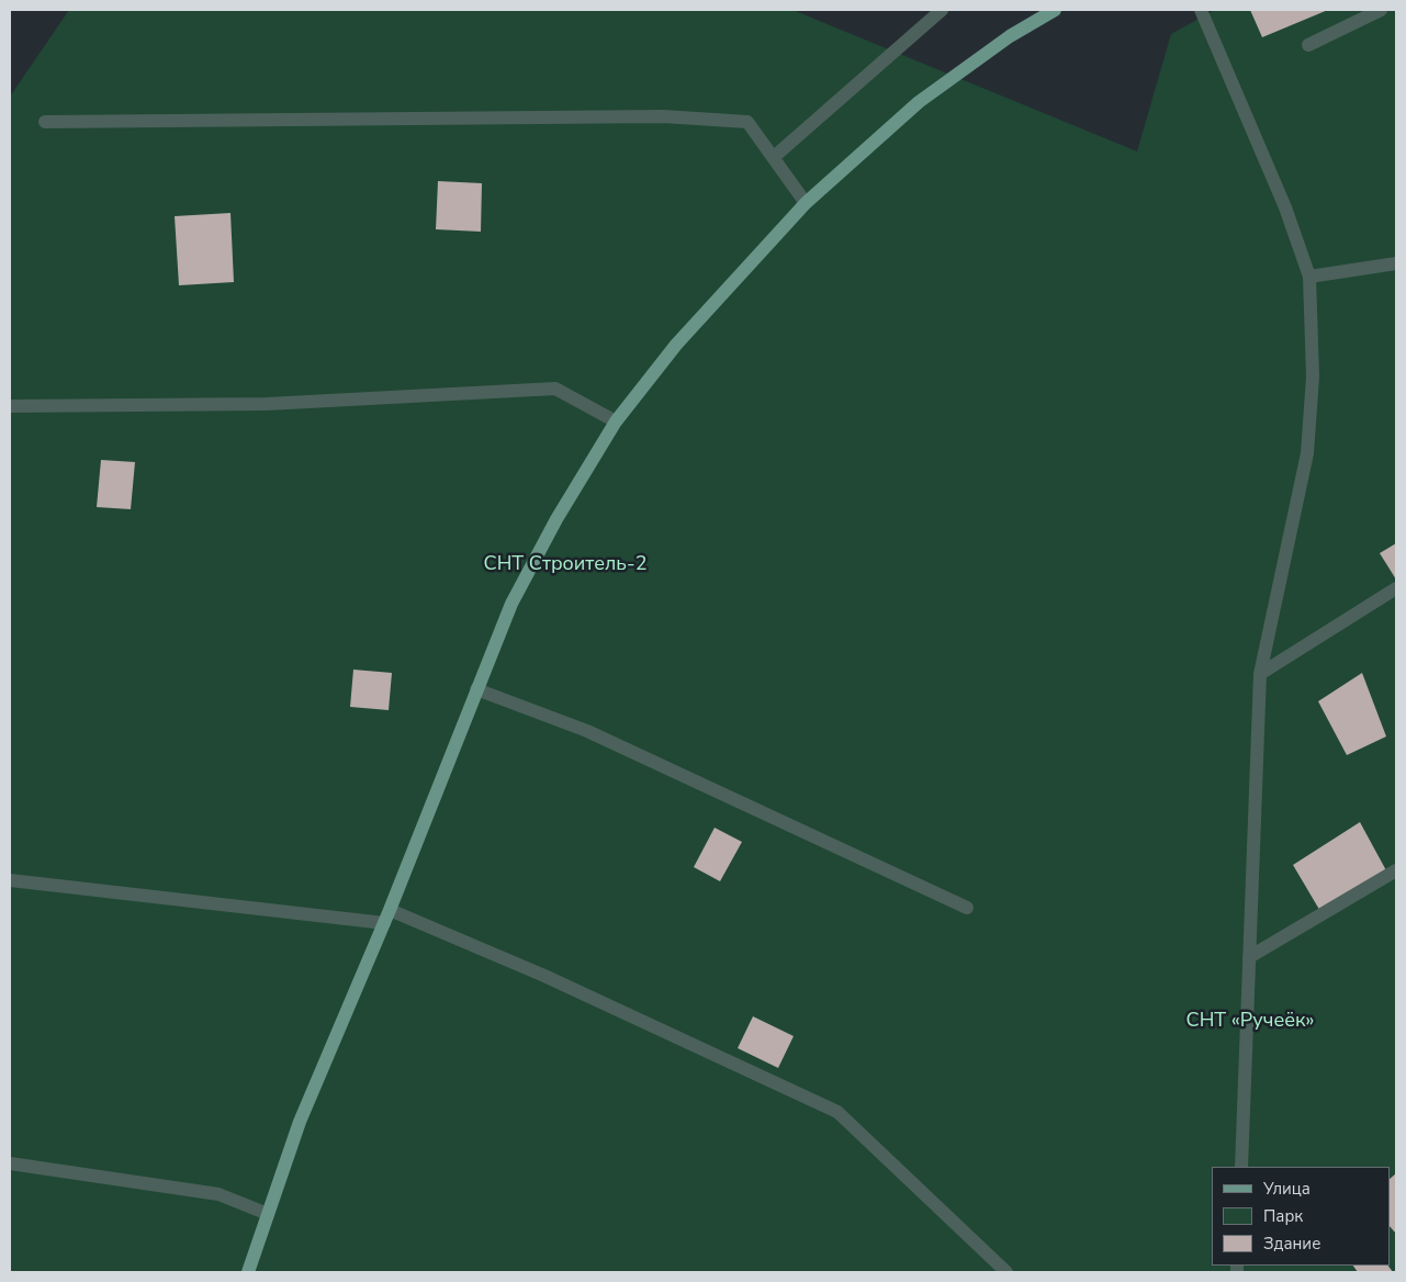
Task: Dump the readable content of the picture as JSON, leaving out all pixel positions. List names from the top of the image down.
{
  "parks": ["СНТ Строитель-2", "СНТ «Ручеёк»"],
  "legend": ["Улица", "Парк", "Здание"]
}
